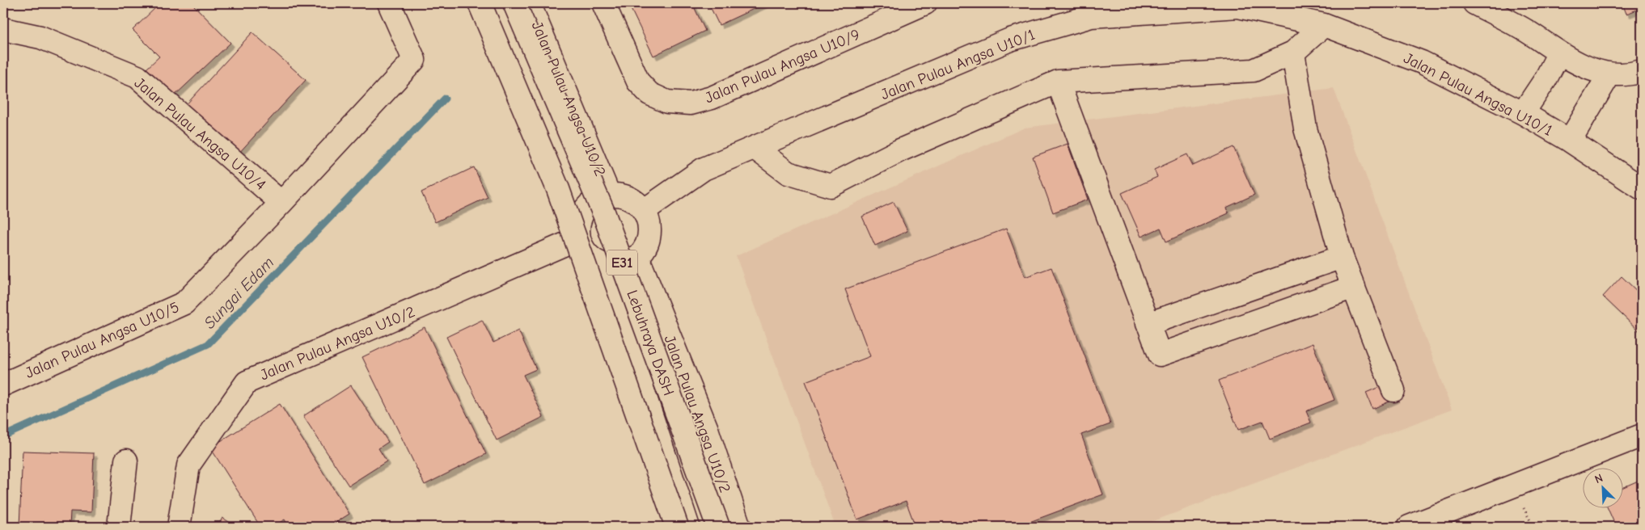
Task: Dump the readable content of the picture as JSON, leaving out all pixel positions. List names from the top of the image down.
{
  "streets": {
    "main road": [
      "Jalan Pulau Angsa U10/1",
      "Jalan Pulau Angsa U10/9",
      "Jalan Pulau Angsa U10/2",
      "Jalan Pulau Angsa U10/4",
      "E31",
      "Jalan Pulau Angsa U10/5",
      "Lebuhraya DASH"
    ]
  },
  "crossings": [
    ["Jalan Pulau Angsa U10/1", "Jalan Pulau Angsa U10/2"],
    ["Jalan Pulau Angsa U10/4", "Jalan Pulau Angsa U10/5"]
  ],
  "water": ["Sungai Edam"],
  "north": "top left"
}
